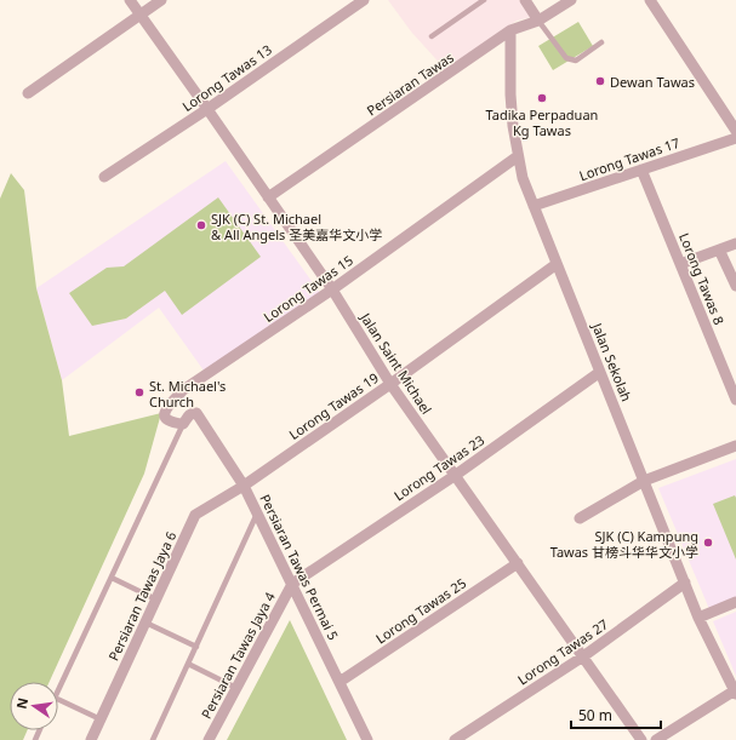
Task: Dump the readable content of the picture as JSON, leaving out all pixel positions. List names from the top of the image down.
{
  "streets": {
    "street": [
      "Lorong Tawas 13",
      "Persiaran Tawas",
      "Lorong Tawas 17",
      "Lorong Tawas 8",
      "Lorong Tawas 15",
      "Jalan Sekolah",
      "Jalan Saint Michael",
      "Lorong Tawas 19",
      "Lorong Tawas 23",
      "Persiaran Tawas Permai 5",
      "Persiaran Tawas Jaya 6",
      "Lorong Tawas 25",
      "Lorong Tawas 27",
      "Persiaran Tawas Jaya 4"
    ]
  },
  "crossings": [
    ["Lorong Tawas 13", "Jalan Saint Michael"],
    ["Persiaran Tawas", "Jalan Sekolah"],
    ["Persiaran Tawas", "Jalan Saint Michael"],
    ["Lorong Tawas 17", "Lorong Tawas 8"],
    ["Lorong Tawas 17", "Jalan Sekolah"],
    ["Lorong Tawas 15", "Jalan Sekolah"],
    ["Lorong Tawas 15", "Jalan Saint Michael"],
    ["Lorong Tawas 15", "Persiaran Tawas Permai 5"],
    ["Jalan Sekolah", "Lorong Tawas 19"],
    ["Jalan Sekolah", "Lorong Tawas 23"],
    ["Jalan Sekolah", "Lorong Tawas 27"],
    ["Jalan Saint Michael", "Lorong Tawas 19"],
    ["Jalan Saint Michael", "Lorong Tawas 23"],
    ["Jalan Saint Michael", "Lorong Tawas 25"],
    ["Jalan Saint Michael", "Lorong Tawas 27"],
    ["Lorong Tawas 19", "Persiaran Tawas Permai 5"],
    ["Lorong Tawas 19", "Persiaran Tawas Jaya 6"],
    ["Lorong Tawas 23", "Persiaran Tawas Permai 5"],
    ["Lorong Tawas 23", "Persiaran Tawas Jaya 4"],
    ["Persiaran Tawas Permai 5", "Persiaran Tawas Jaya 6"],
    ["Persiaran Tawas Permai 5", "Lorong Tawas 25"],
    ["Persiaran Tawas Permai 5", "Persiaran Tawas Jaya 4"]
  ],
  "places": [
    "Dewan Tawas",
    "Tadika Perpaduan Kg Tawas",
    "SJK (C) St. Michael & All Angels 圣美嘉华文小学",
    "St. Michael's Church",
    "SJK (C) Kampung Tawas 甘榜斗华华文小学"
  ],
  "scale_bar": "50 m",
  "north": "left"
}
